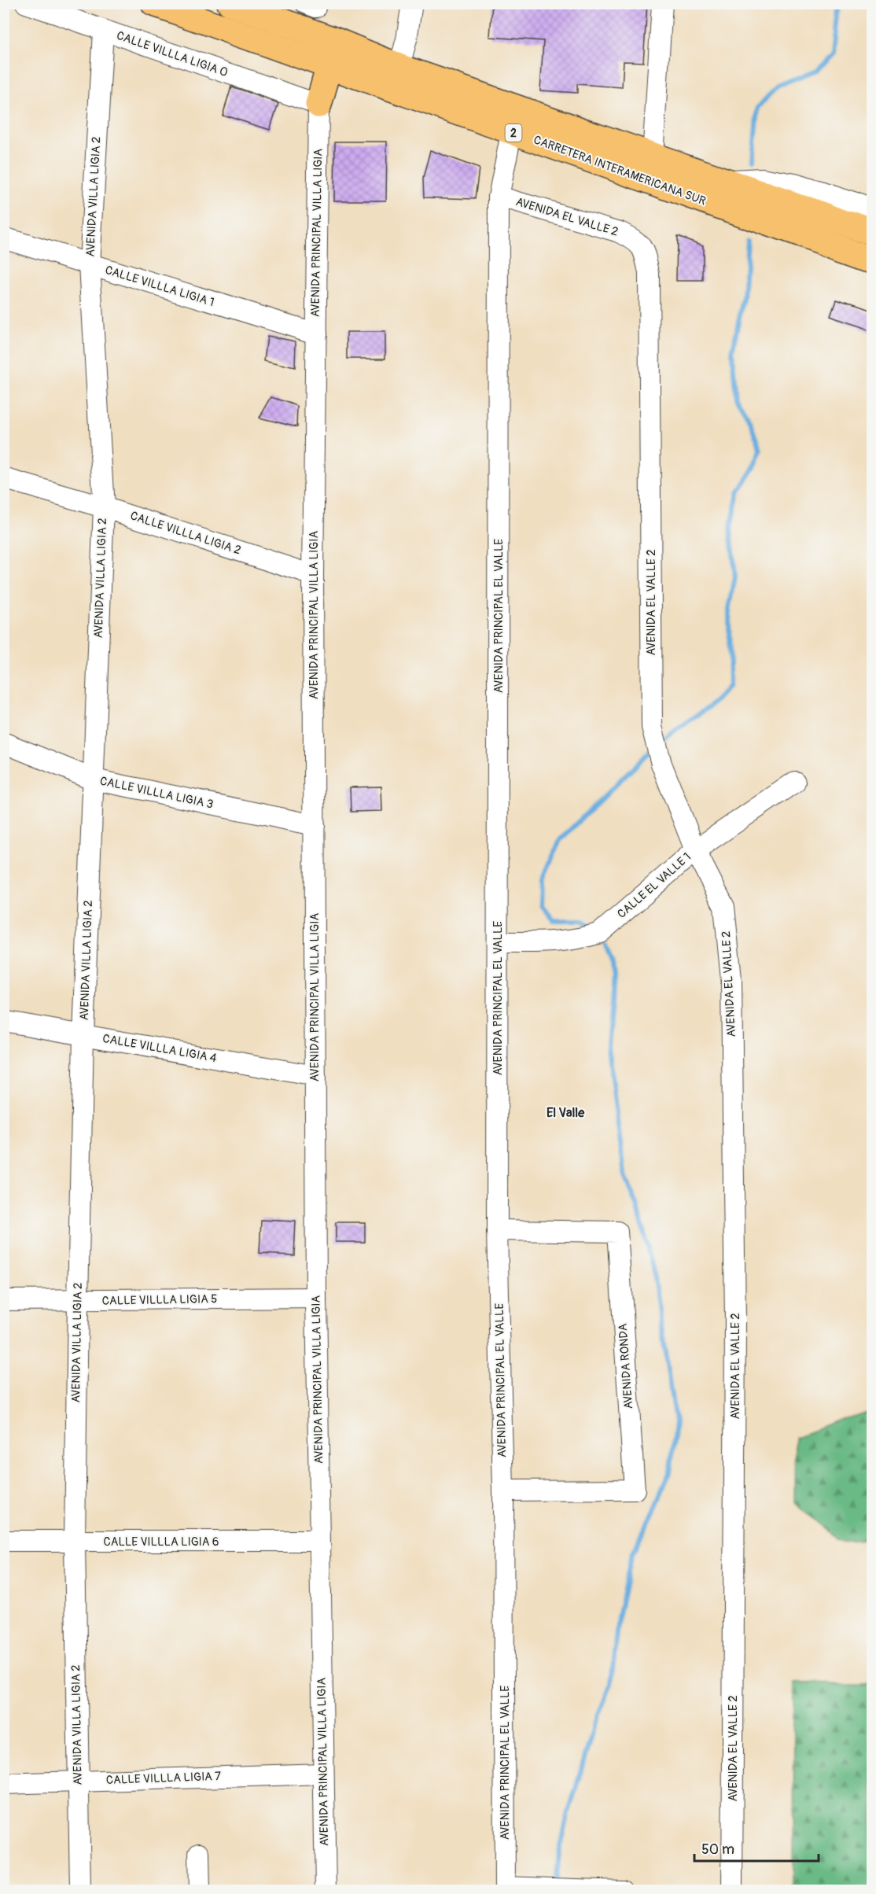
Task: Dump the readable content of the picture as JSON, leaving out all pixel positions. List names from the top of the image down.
{
  "streets": {
    "highway": ["2", "CARRETERA INTERAMERICANA SUR"],
    "street": [
      "CALLE VILLLA LIGIA 0",
      "AVENIDA VILLA LIGIA 2",
      "AVENIDA EL VALLE 2",
      "AVENIDA PRINCIPAL VILLA LIGIA",
      "CALLE VILLLA LIGIA 1",
      "CALLE VILLLA LIGIA 2",
      "AVENIDA PRINCIPAL EL VALLE",
      "CALLE VILLLA LIGIA 3",
      "CALLE EL VALLE 1",
      "CALLE VILLLA LIGIA 4",
      "CALLE VILLLA LIGIA 5",
      "AVENIDA RONDA",
      "CALLE VILLLA LIGIA 6",
      "CALLE VILLLA LIGIA 7"
    ]
  },
  "crossings": [
    ["CALLE VILLLA LIGIA 0", "AVENIDA VILLA LIGIA 2"],
    ["CALLE VILLLA LIGIA 0", "AVENIDA PRINCIPAL VILLA LIGIA"],
    ["CARRETERA INTERAMERICANA SUR", "AVENIDA PRINCIPAL EL VALLE"],
    ["AVENIDA VILLA LIGIA 2", "CALLE VILLLA LIGIA 1"],
    ["AVENIDA VILLA LIGIA 2", "CALLE VILLLA LIGIA 2"],
    ["AVENIDA VILLA LIGIA 2", "CALLE VILLLA LIGIA 3"],
    ["AVENIDA VILLA LIGIA 2", "CALLE VILLLA LIGIA 4"],
    ["AVENIDA VILLA LIGIA 2", "CALLE VILLLA LIGIA 5"],
    ["AVENIDA VILLA LIGIA 2", "CALLE VILLLA LIGIA 6"],
    ["AVENIDA VILLA LIGIA 2", "CALLE VILLLA LIGIA 7"],
    ["AVENIDA EL VALLE 2", "AVENIDA PRINCIPAL EL VALLE"],
    ["AVENIDA EL VALLE 2", "CALLE EL VALLE 1"],
    ["AVENIDA PRINCIPAL VILLA LIGIA", "CALLE VILLLA LIGIA 1"],
    ["AVENIDA PRINCIPAL VILLA LIGIA", "CALLE VILLLA LIGIA 2"],
    ["AVENIDA PRINCIPAL VILLA LIGIA", "CALLE VILLLA LIGIA 3"],
    ["AVENIDA PRINCIPAL VILLA LIGIA", "CALLE VILLLA LIGIA 4"],
    ["AVENIDA PRINCIPAL VILLA LIGIA", "CALLE VILLLA LIGIA 5"],
    ["AVENIDA PRINCIPAL VILLA LIGIA", "CALLE VILLLA LIGIA 6"],
    ["AVENIDA PRINCIPAL VILLA LIGIA", "CALLE VILLLA LIGIA 7"],
    ["AVENIDA PRINCIPAL EL VALLE", "CALLE EL VALLE 1"],
    ["AVENIDA PRINCIPAL EL VALLE", "AVENIDA RONDA"]
  ],
  "districts": ["El Valle"],
  "scale_bar": "50 m"
}
